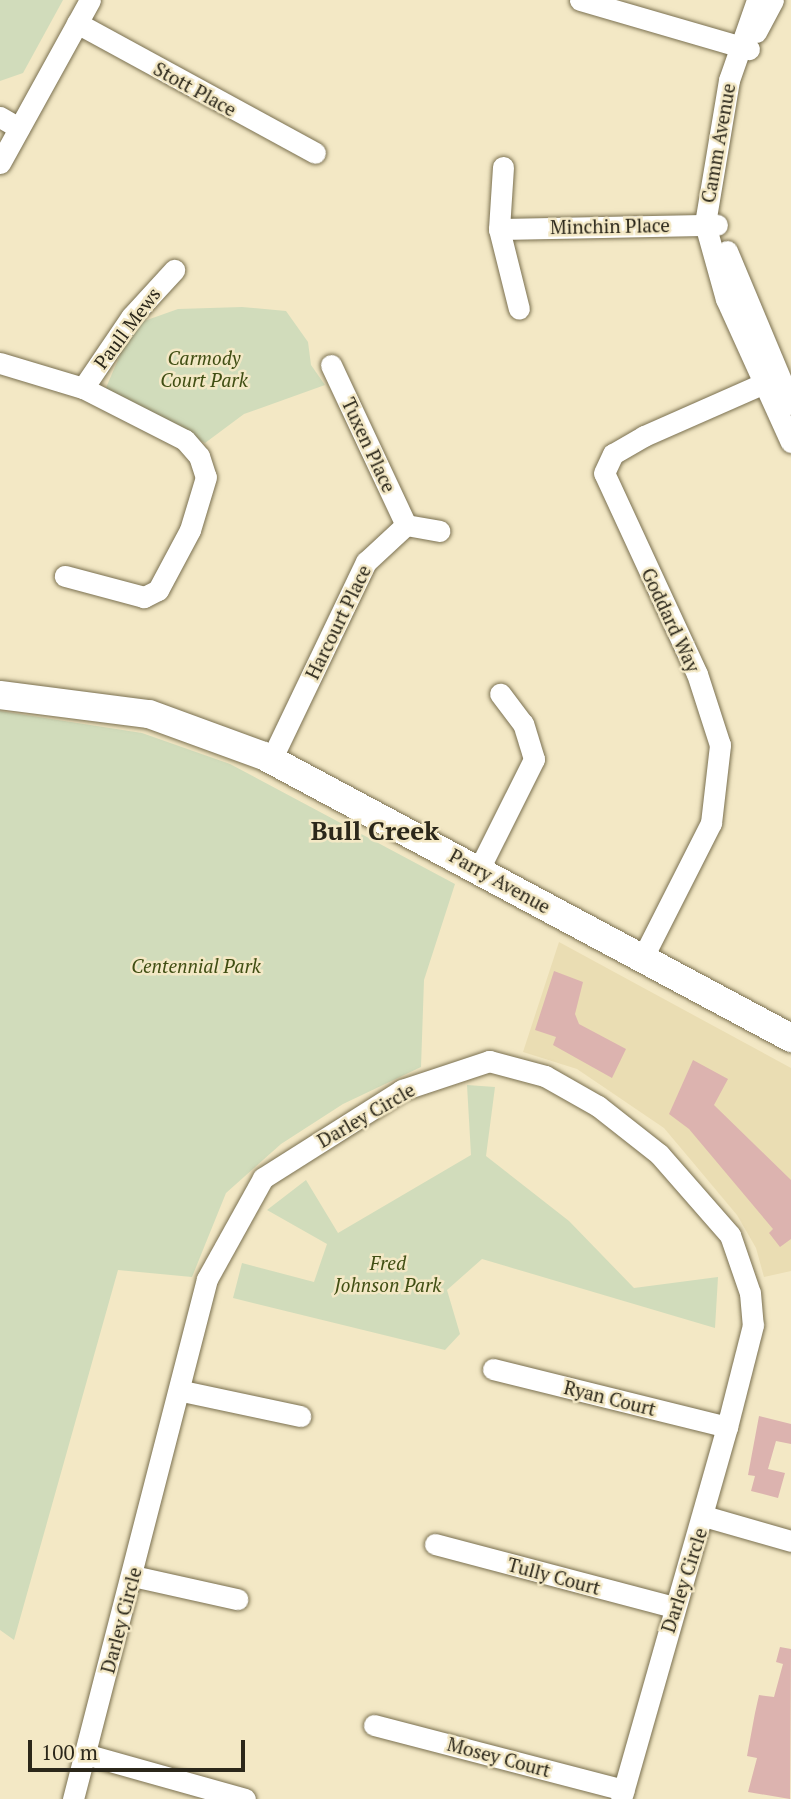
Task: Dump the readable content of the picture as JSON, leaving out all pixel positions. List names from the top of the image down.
{
  "streets": {
    "main road": ["Parry Avenue"],
    "street": [
      "Stott Place",
      "Camm Avenue",
      "Minchin Place",
      "Paull Mews",
      "Tuxen Place",
      "Goddard Way",
      "Harcourt Place",
      "Darley Circle",
      "Ryan Court",
      "Tully Court",
      "Mosey Court"
    ]
  },
  "crossings": [
    ["Camm Avenue", "Minchin Place"],
    ["Camm Avenue", "Goddard Way"],
    ["Tuxen Place", "Harcourt Place"],
    ["Goddard Way", "Parry Avenue"],
    ["Harcourt Place", "Parry Avenue"],
    ["Darley Circle", "Ryan Court"],
    ["Darley Circle", "Tully Court"],
    ["Darley Circle", "Mosey Court"]
  ],
  "districts": ["Bull Creek"],
  "parks": ["Carmody Court Park", "Centennial Park", "Fred Johnson Park"],
  "scale_bar": "100 m"
}
